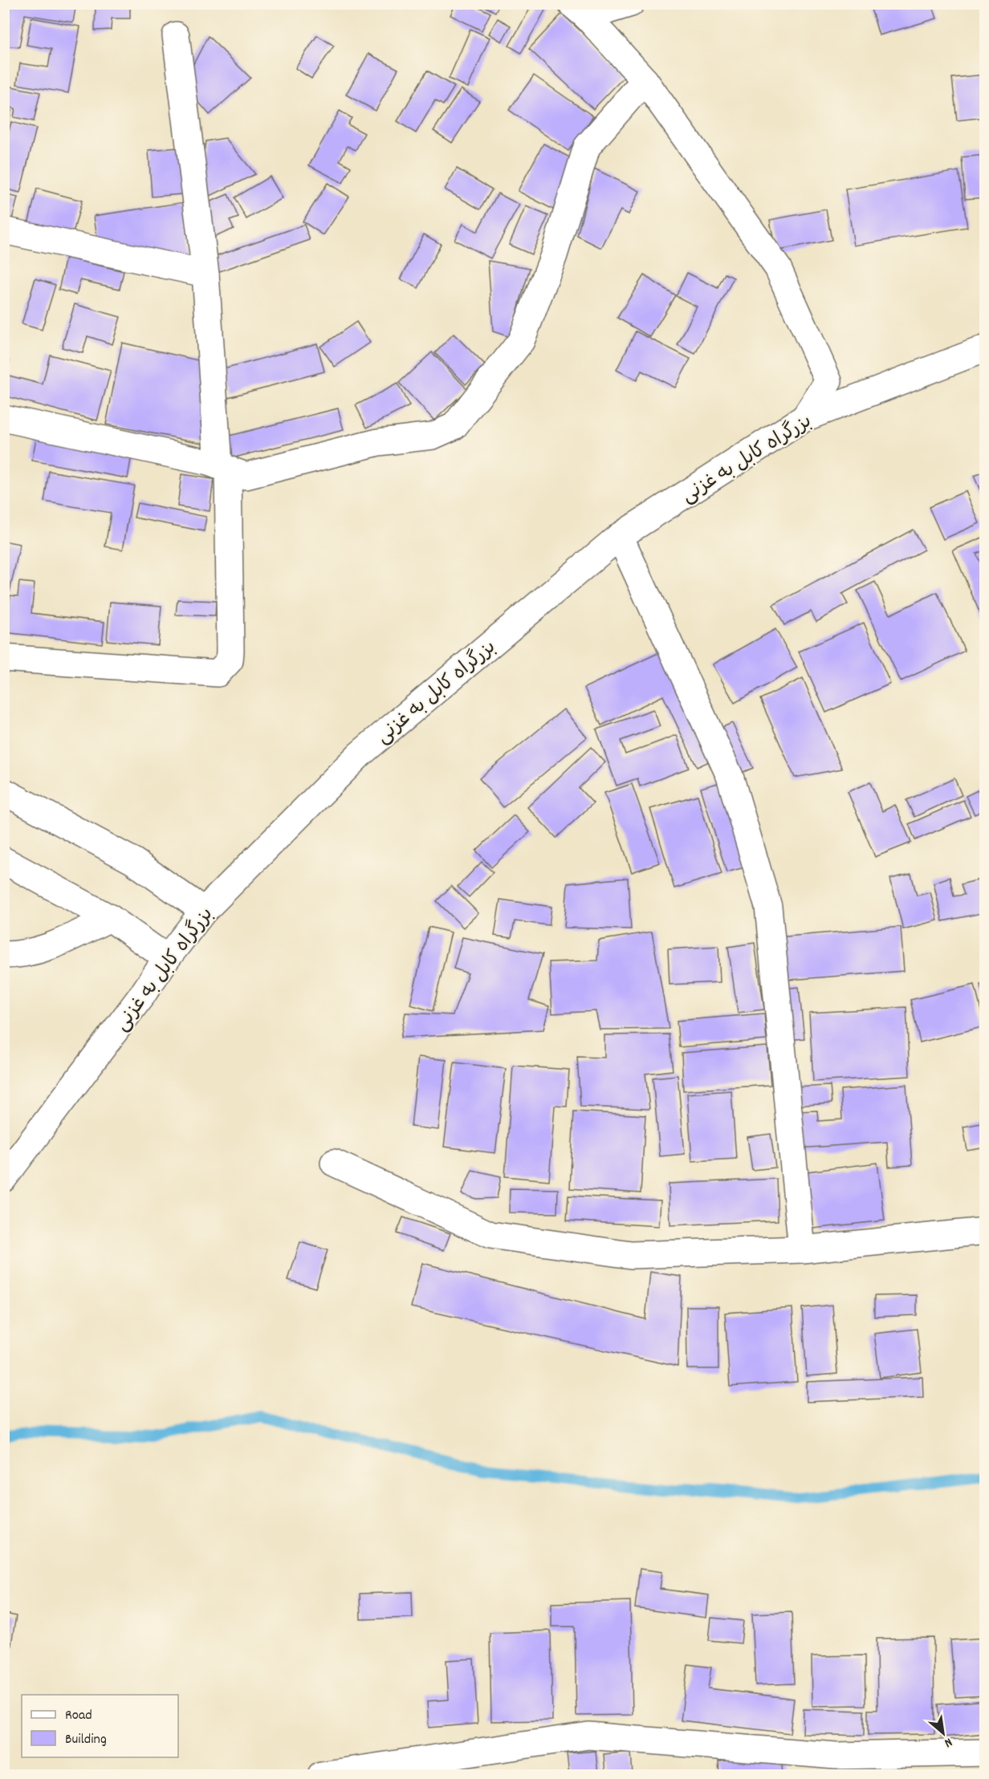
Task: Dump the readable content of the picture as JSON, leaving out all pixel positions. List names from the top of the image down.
{
  "streets": {
    "main road": ["بزرگراه کابل به غزنی"]
  },
  "legend": ["Road", "Building"],
  "north": "bottom right"
}
